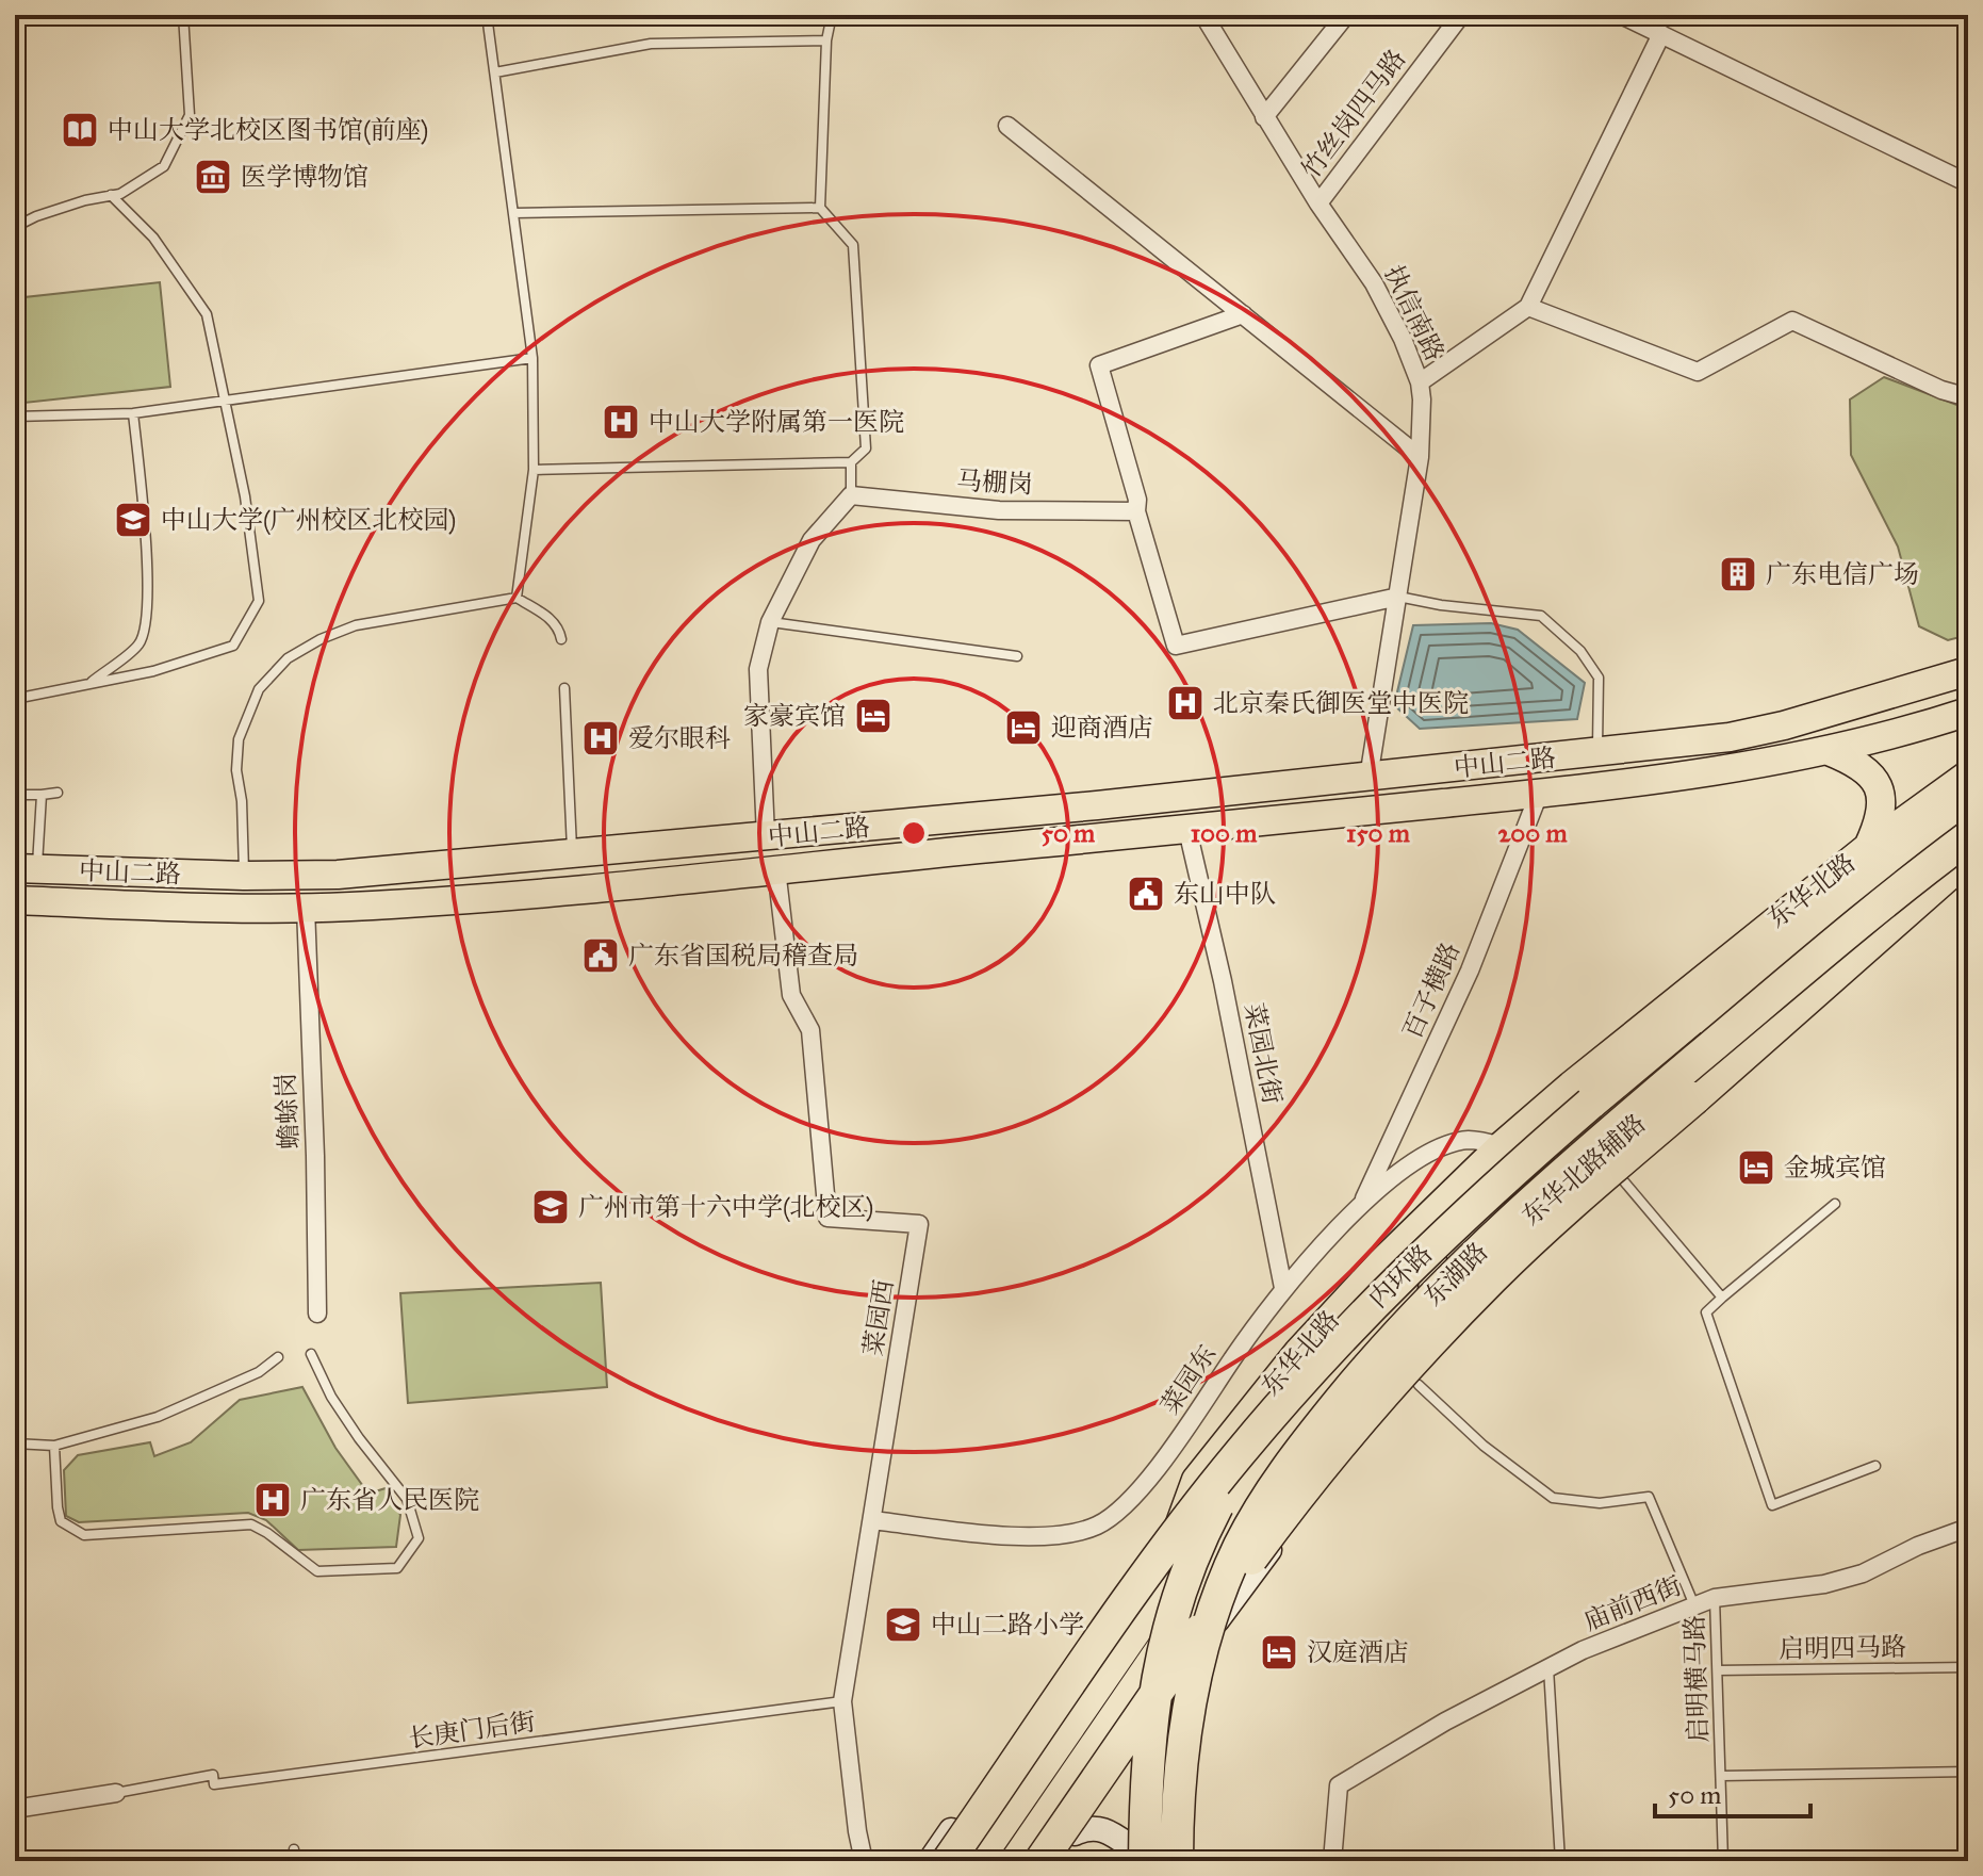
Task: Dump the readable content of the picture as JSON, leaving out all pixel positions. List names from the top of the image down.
{
  "streets": {
    "highway": ["东湖路", "内环路"],
    "main road": ["中山二路", "东华北路", "东华北路辅路"],
    "street": [
      "竹丝岗四马路",
      "执信南路",
      "马棚岗",
      "百子横路",
      "菜园北街",
      "蟾蜍岗",
      "菜园西",
      "菜园东",
      "庙前西街"
    ],
    "lane": ["启明四马路", "启明横马路", "长庚门后街"]
  },
  "crossings": [
    ["竹丝岗四马路", "执信南路"],
    ["执信南路", "中山二路"],
    ["中山二路", "百子横路"],
    ["中山二路", "菜园北街"],
    ["中山二路", "蟾蜍岗"],
    ["中山二路", "菜园西"],
    ["东华北路", "菜园东"],
    ["百子横路", "菜园东"],
    ["菜园北街", "菜园东"],
    ["菜园西", "菜园东"],
    ["菜园西", "长庚门后街"],
    ["庙前西街", "启明横马路"],
    ["启明四马路", "启明横马路"]
  ],
  "places": {
    "library": ["中山大学北校区图书馆(前座)"],
    "museum": ["医学博物馆"],
    "hospital": [
      "中山大学附属第一医院",
      "北京秦氏御医堂中医院",
      "爱尔眼科",
      "广东省人民医院"
    ],
    "school or university": ["中山大学(广州校区北校园)", "广州市第十六中学(北校区)", "中山二路小学"],
    "building": ["广东电信广场"],
    "hotel": [
      "家豪宾馆",
      "迎商酒店",
      "金城宾馆",
      "汉庭酒店"
    ],
    "public building": ["东山中队", "广东省国税局稽查局"]
  },
  "scale_bar": "50 m",
  "rings": [
    "50 m",
    "100 m",
    "150 m",
    "200 m"
  ]
}
